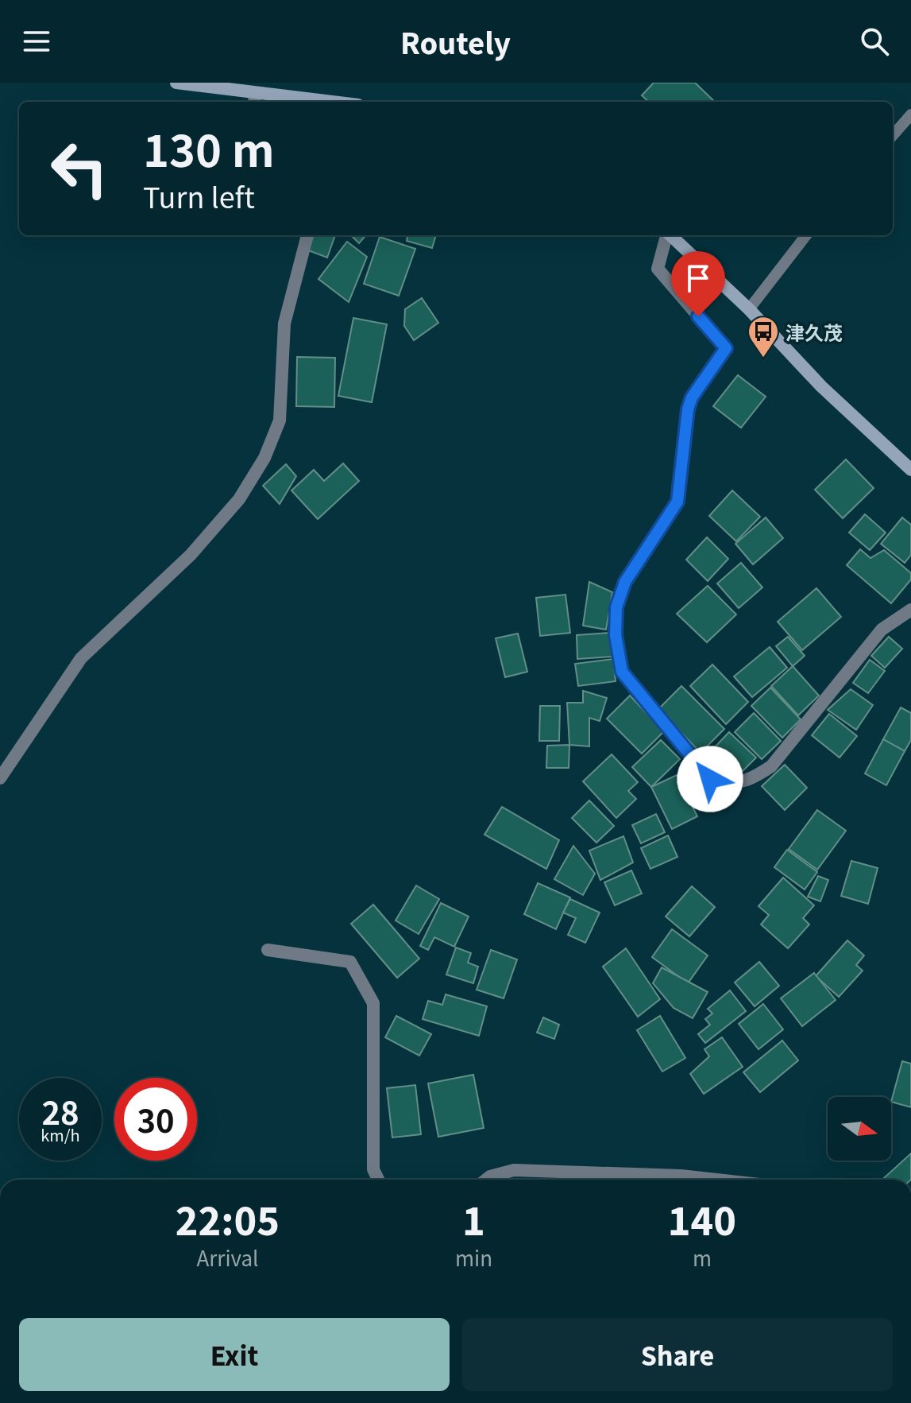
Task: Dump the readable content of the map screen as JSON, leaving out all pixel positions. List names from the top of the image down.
{
  "places": {
    "bus stop": ["津久茂"]
  },
  "north": "right",
  "page": {
    "header": "Routely",
    "turn": ["130 m", "Turn left"],
    "speed": "28 km/h",
    "limit": "30",
    "eta": [
      "22:05",
      "Arrival",
      "1",
      "min",
      "140",
      "m"
    ],
    "buttons": ["Exit", "Share"]
  }
}
